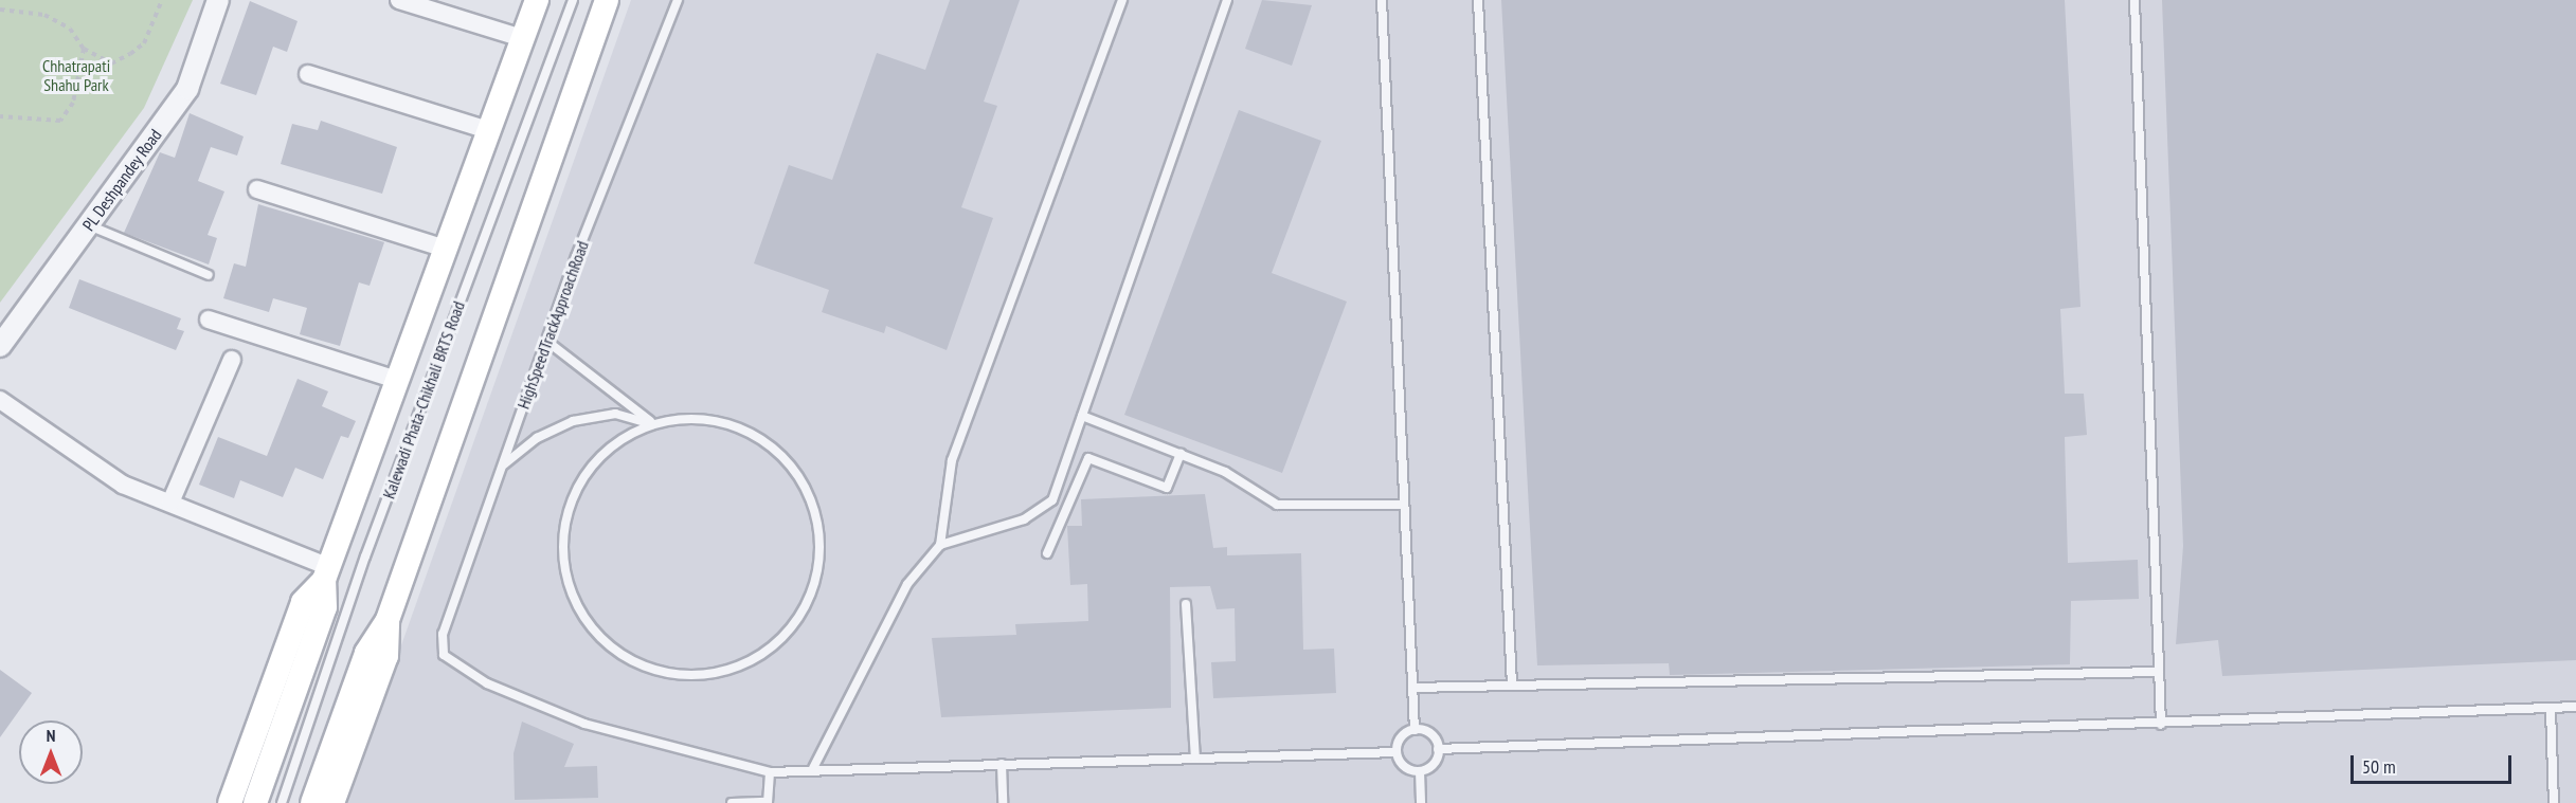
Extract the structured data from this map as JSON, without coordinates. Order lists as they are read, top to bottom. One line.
{"streets":{"street":["PL Deshpandey Road"],"lane":["HighSpeedTrackApproachRoad","Kalewadi Phata-Chikhali BRTS Road"]},"parks":["Chhatrapati Shahu Park"],"scale_bar":"50 m","north":"top"}
